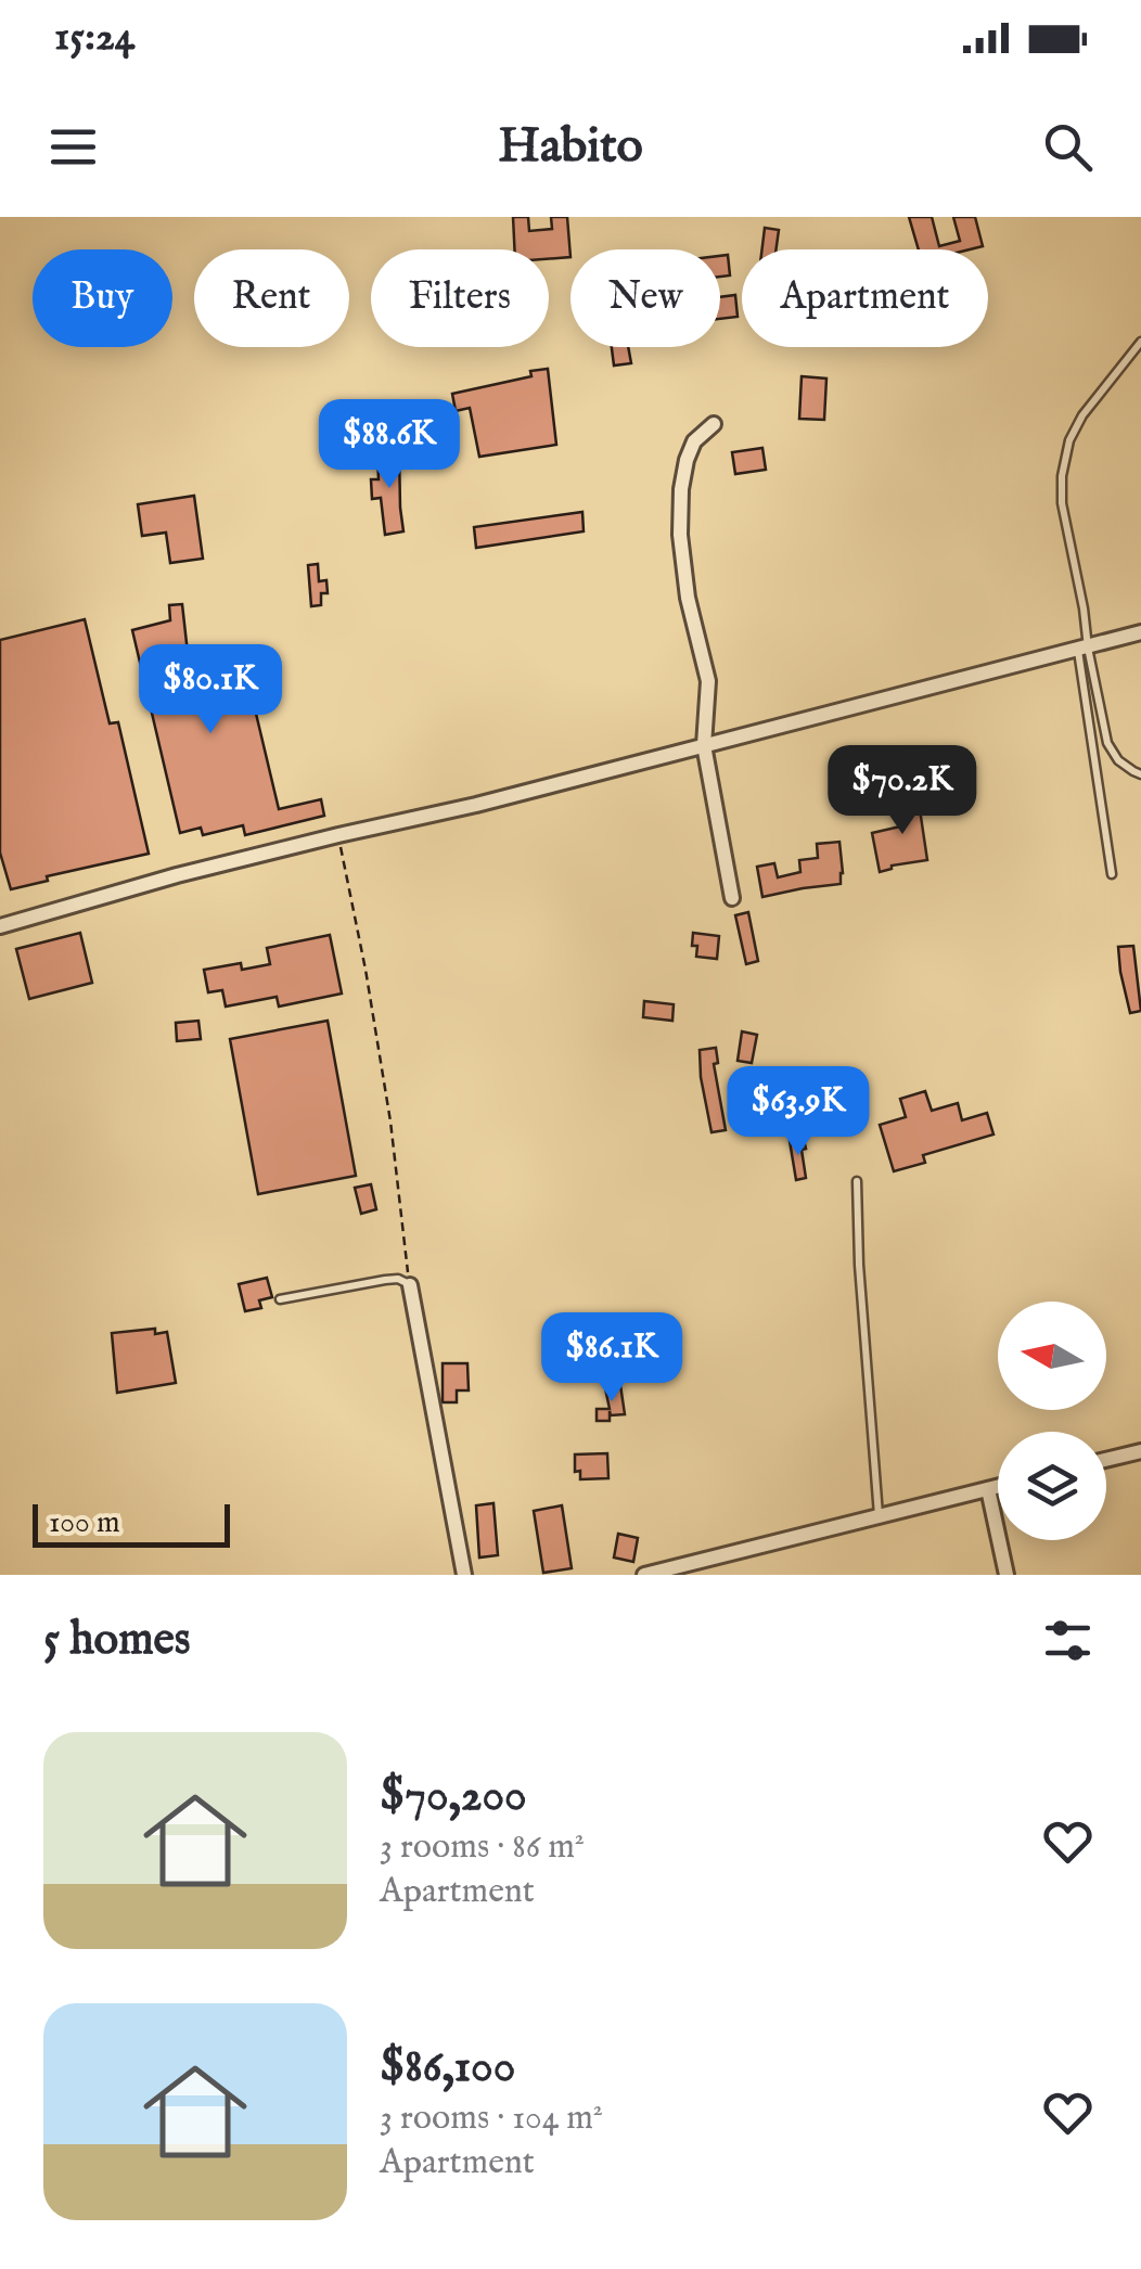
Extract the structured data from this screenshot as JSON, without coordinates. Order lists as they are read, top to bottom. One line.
{"scale_bar":"100 m","north":"left","page":{"status":"15:24","header":"Habito","chip":["Buy","Rent","Filters","New","Apartment"],"price":["$88.6K","$80.1K","$70.2K","$63.9K","$86.1K"],"scale":"100 m","heading":"5 homes","list":[{"name":"$70,200","note":"3 rooms · 86 m² · Apartment"},{"name":"$86,100","note":"3 rooms · 104 m² · Apartment"}]}}
